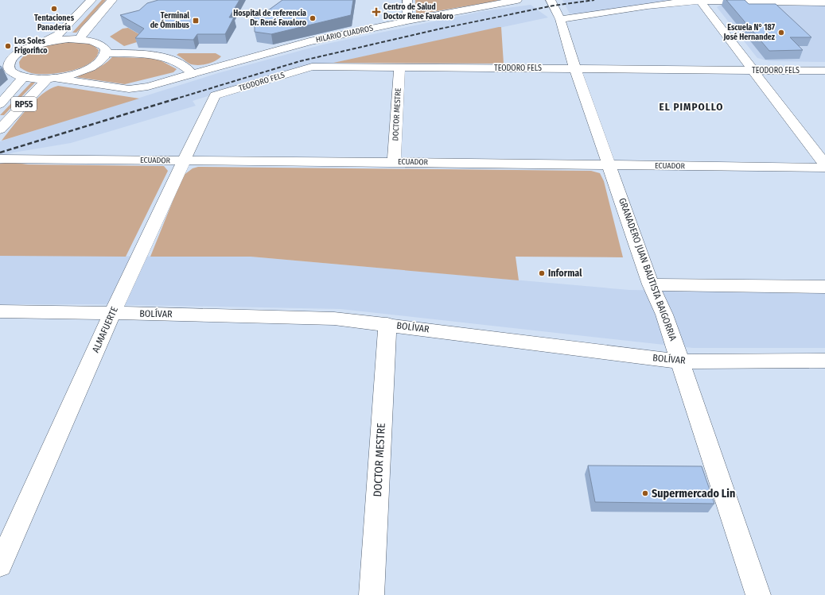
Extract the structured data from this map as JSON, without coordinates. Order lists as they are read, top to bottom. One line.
{"streets":{"street":["HILARIO CUADROS","TEODORO FELS","RP55","DOCTOR MESTRE","ECUADOR","GRANADERO JUAN BAUTISTA BAIGORRIA","BOLÍVAR","ALMAFUERTE"]},"crossings":[["HILARIO CUADROS","RP55"],["TEODORO FELS","DOCTOR MESTRE"],["TEODORO FELS","GRANADERO JUAN BAUTISTA BAIGORRIA"],["TEODORO FELS","ALMAFUERTE"],["DOCTOR MESTRE","ECUADOR"],["DOCTOR MESTRE","BOLÍVAR"],["ECUADOR","GRANADERO JUAN BAUTISTA BAIGORRIA"],["ECUADOR","ALMAFUERTE"],["GRANADERO JUAN BAUTISTA BAIGORRIA","BOLÍVAR"],["BOLÍVAR","ALMAFUERTE"]],"districts":["EL PIMPOLLO"],"places":{"other":["Tentaciones Panadería","Hospital de referencia Dr. René Favaloro","Escuela N° 187 José Hernandez","Los Soles Frigorifico","Informal","Supermercado Lin"],"health":["Centro de Salud Doctor Rene Favaloro"],"transit":["Terminal de Ómnibus"]}}
